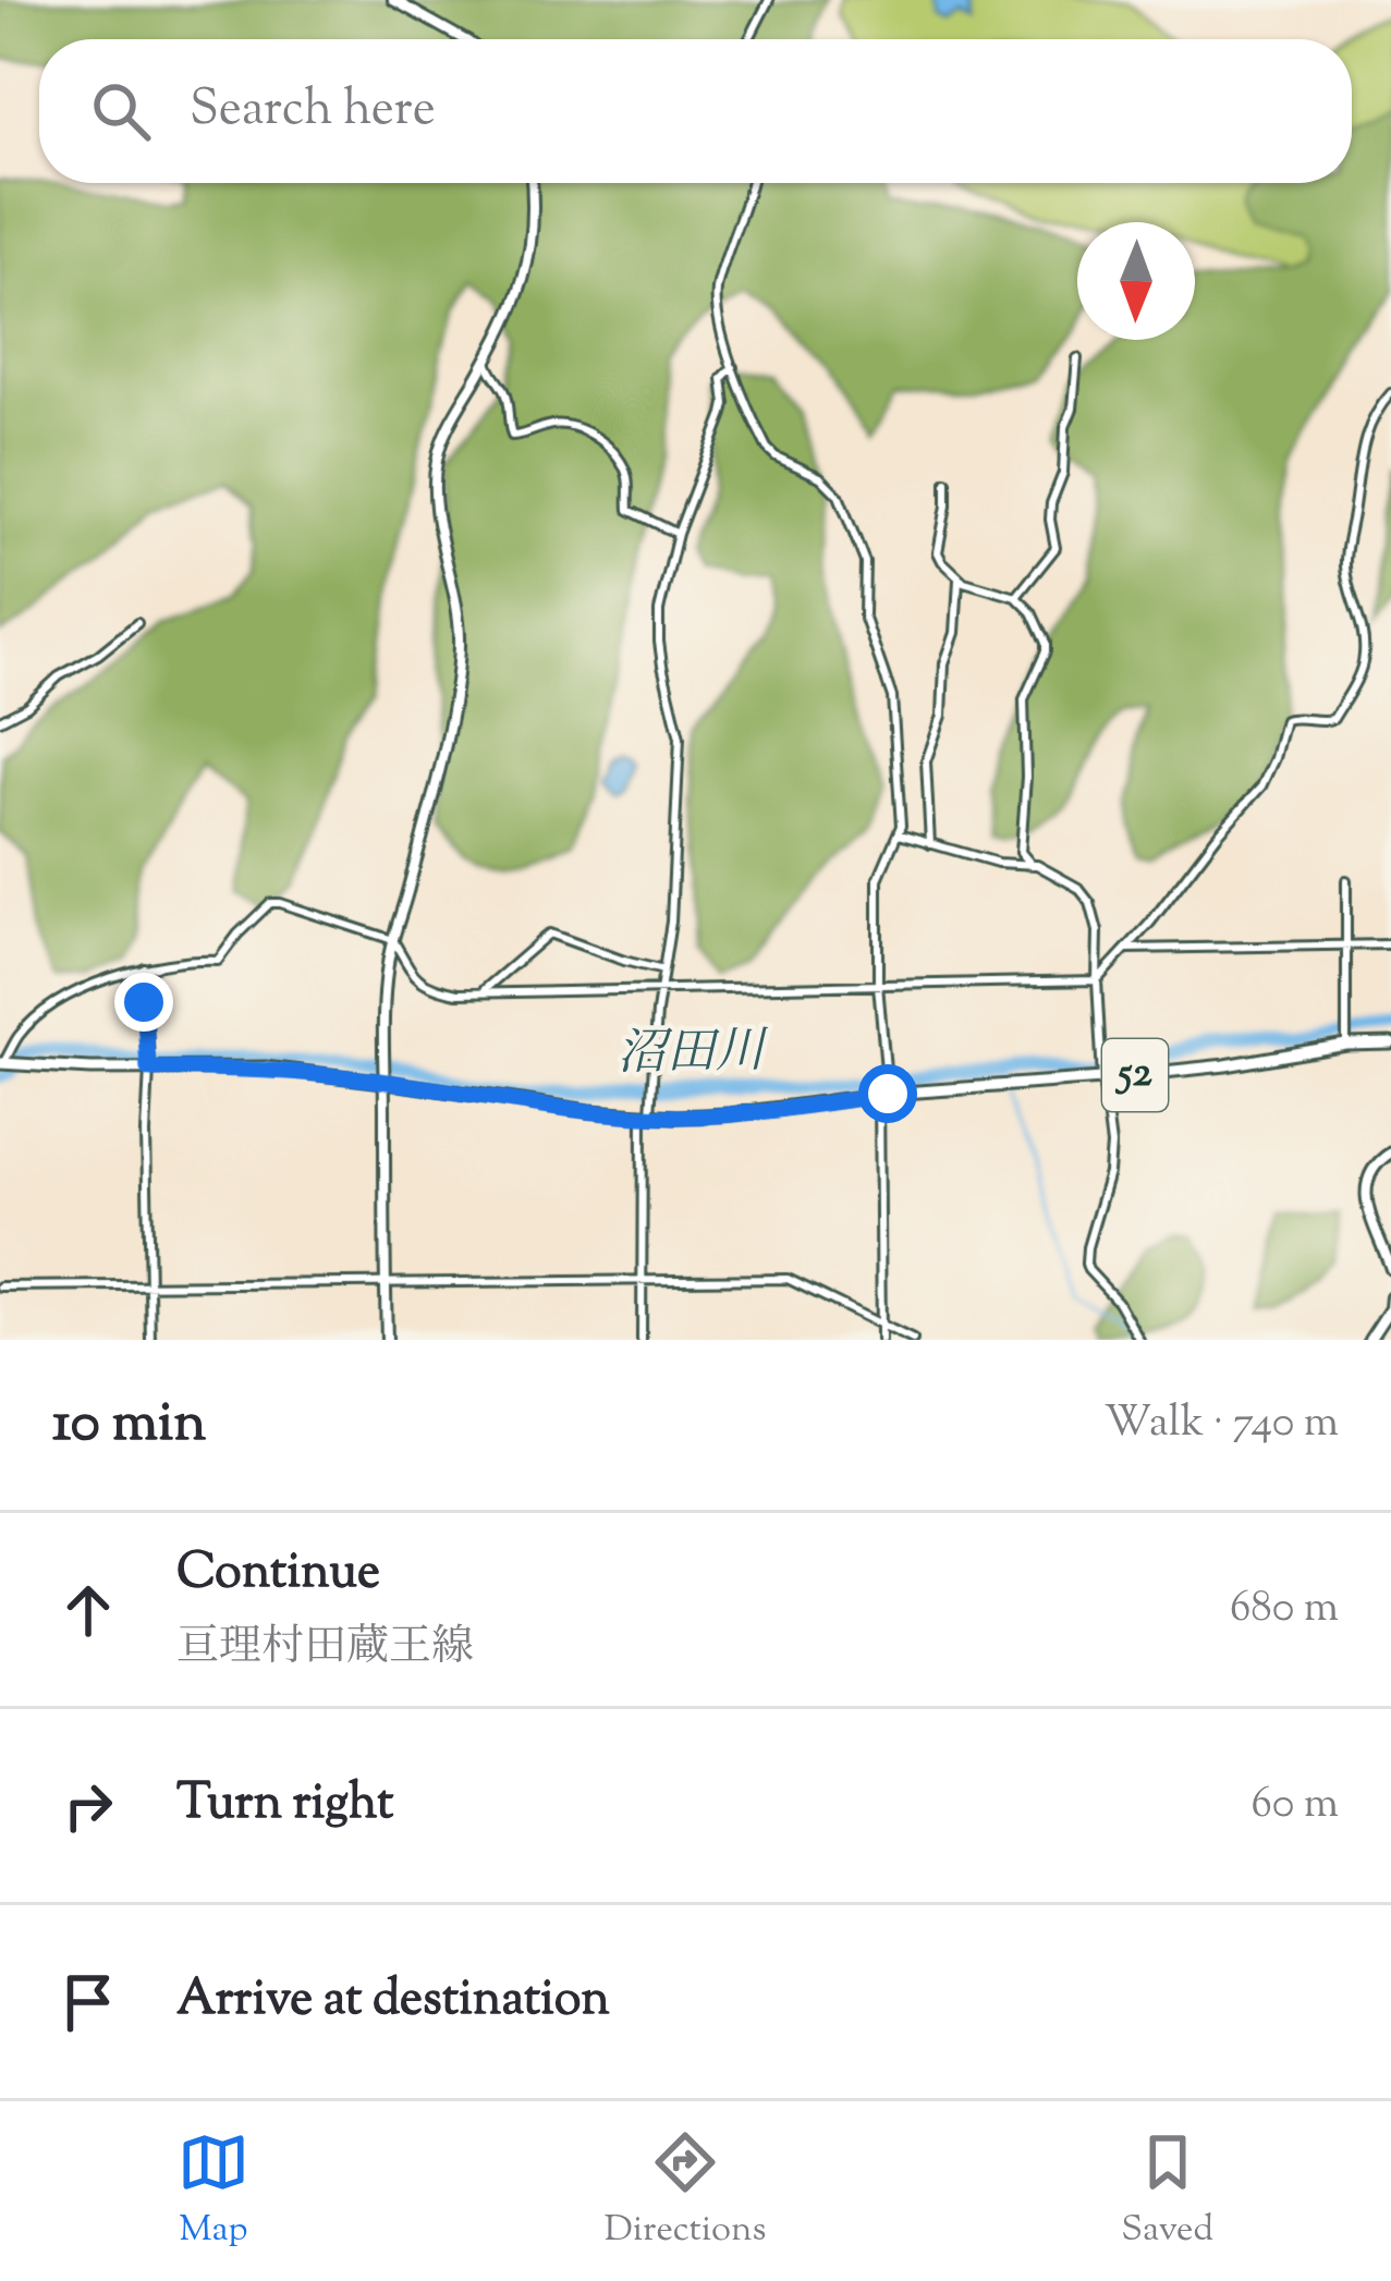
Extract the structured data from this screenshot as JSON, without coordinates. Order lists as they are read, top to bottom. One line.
{"streets":{"main road":["52"]},"water":["沼田川"],"north":"bottom","page":{"search":"Search here","heading":["10 min","Walk · 740 m"],"list":[["Continue","亘理村田蔵王線","680 m"],["Turn right","60 m"],"Arrive at destination"],"nav":["Map","Directions","Saved"]}}
